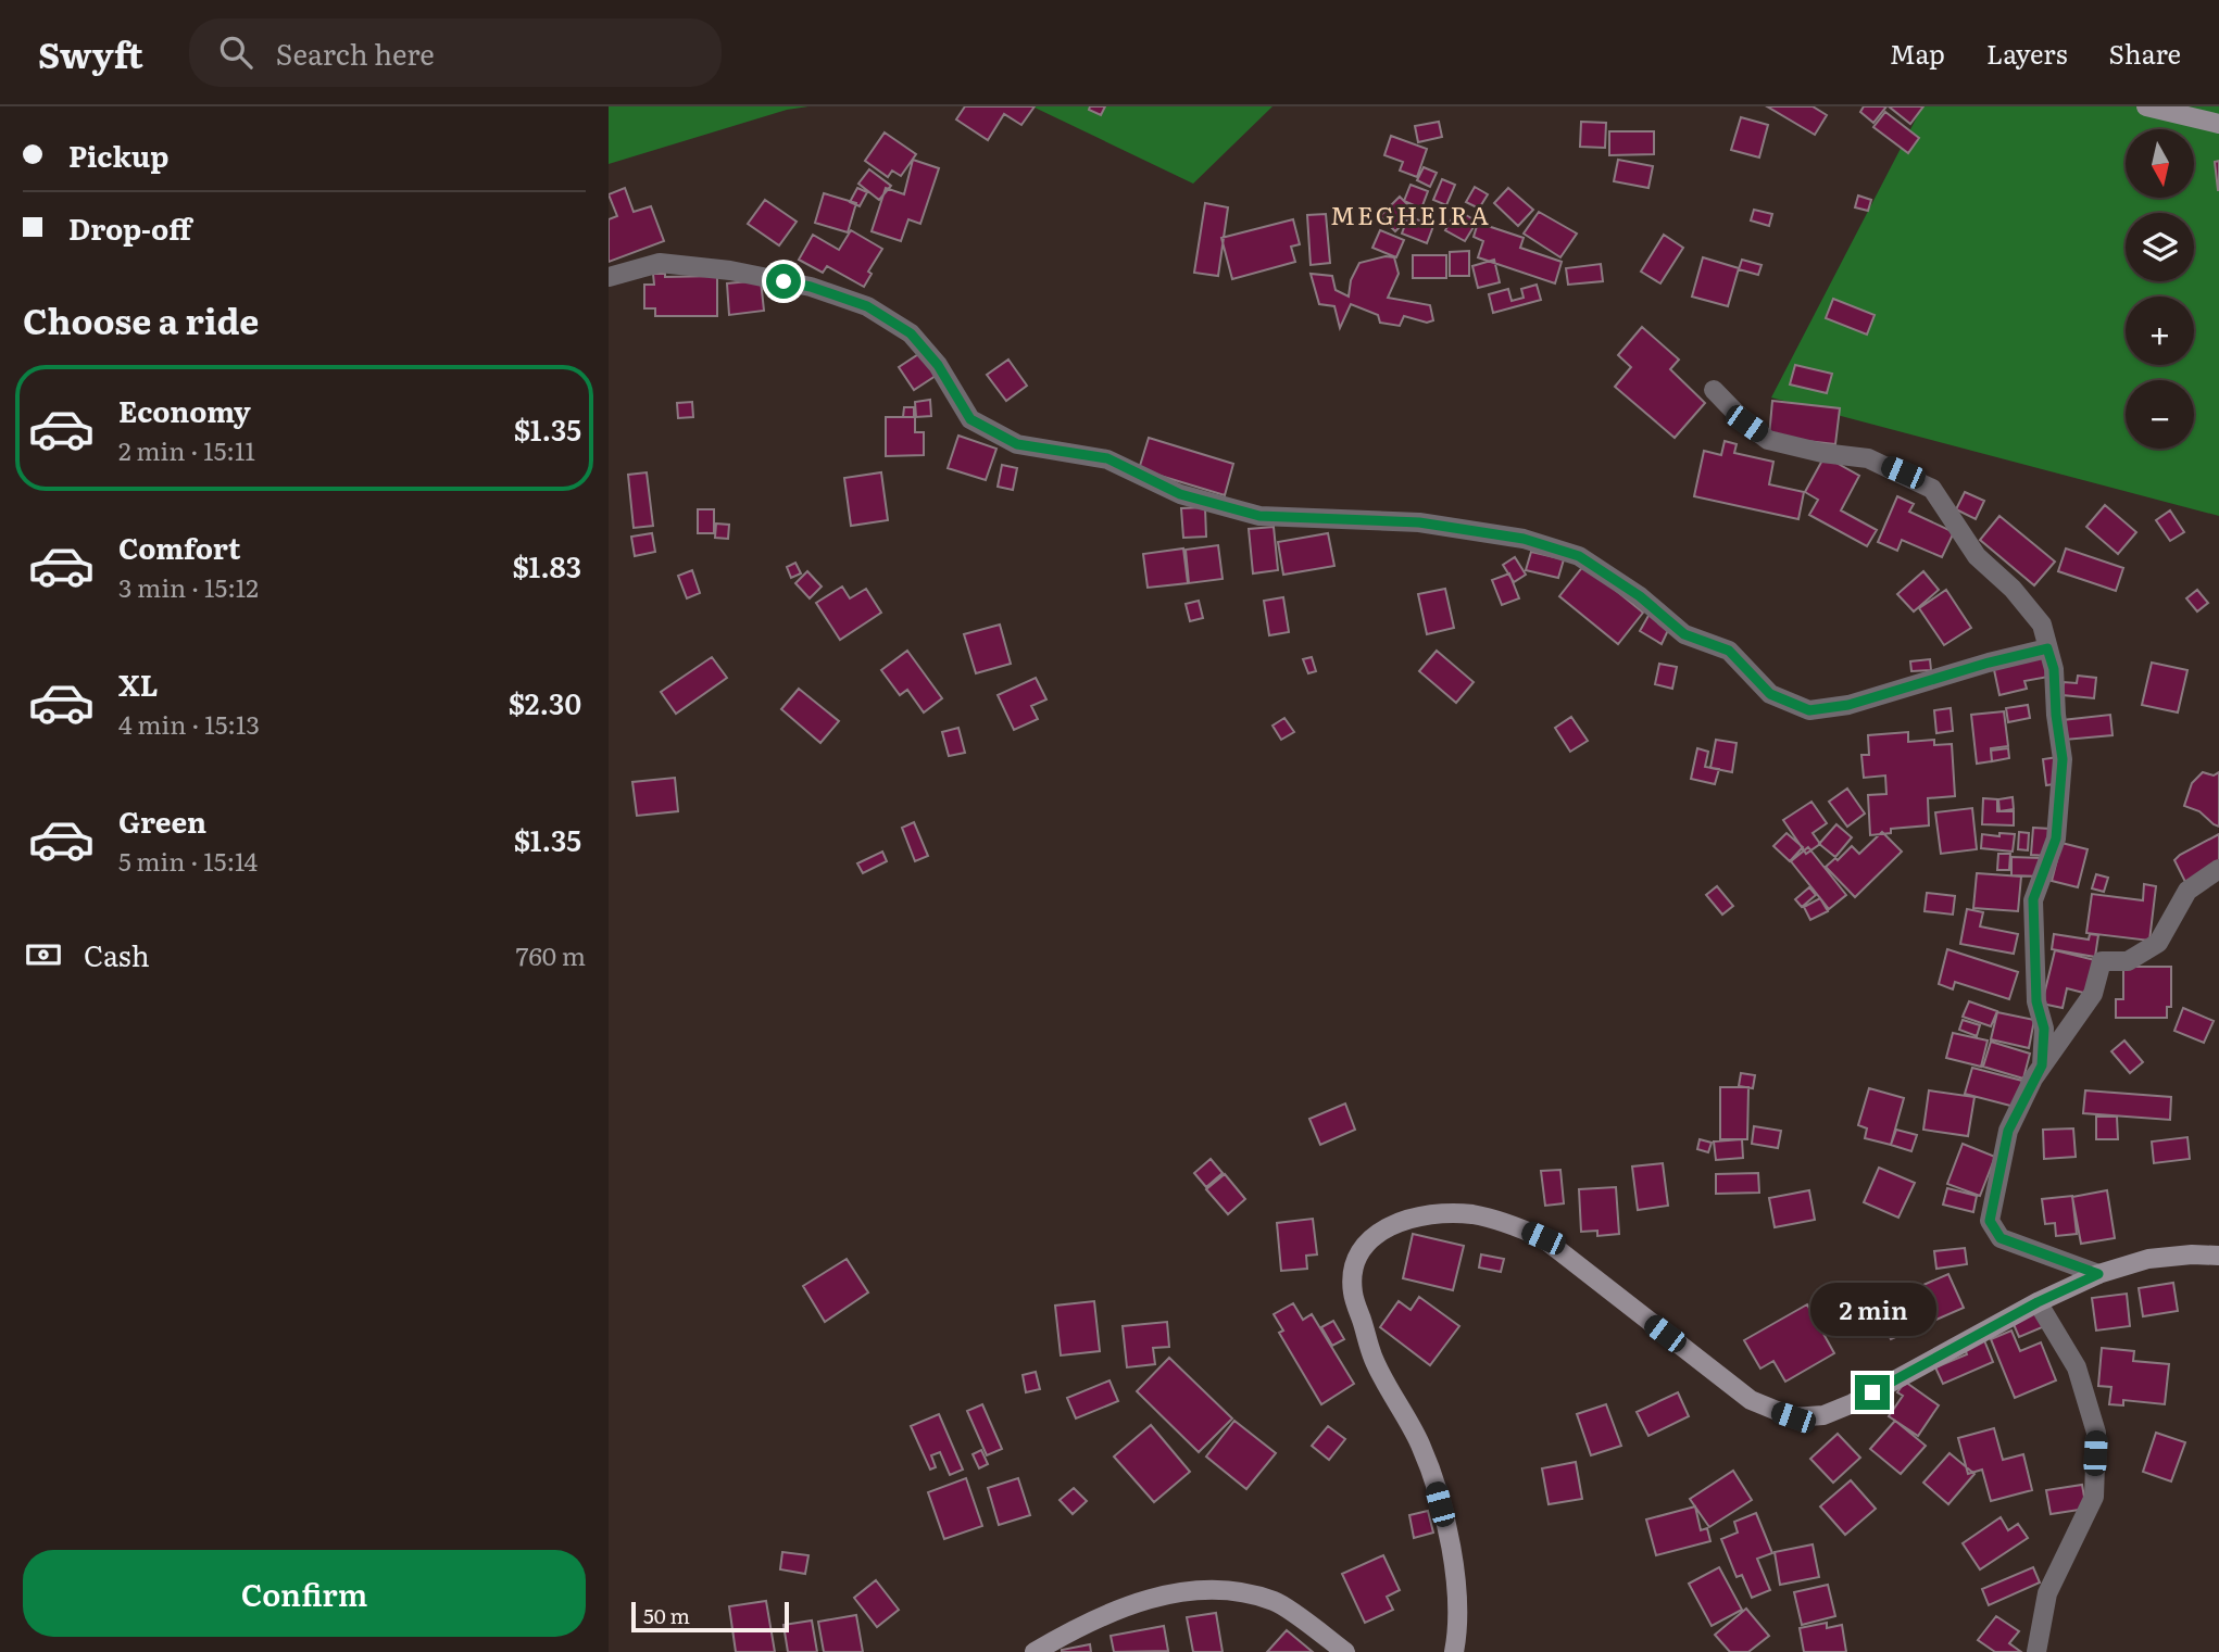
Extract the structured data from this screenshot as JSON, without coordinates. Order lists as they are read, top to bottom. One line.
{"districts":["MEGHEIRA"],"scale_bar":"50 m","north":"bottom","page":{"header":"Swyft","search":"Search here","nav":["Map","Layers","Share"],"banner":["Pickup","Drop-off"],"map_buttons":["+","−"],"heading":"Choose a ride","list":[{"name":"Economy","note":"2 min · 15:11","value":"$1.35"},{"name":"Comfort","note":"3 min · 15:12","value":"$1.83"},{"name":"XL","note":"4 min · 15:13","value":"$2.30"},{"name":"Green","note":"5 min · 15:14","value":"$1.35"}],"pay":["Cash","760 m"],"bubble":"2 min","buttons":"Confirm","scale":"50 m"}}
